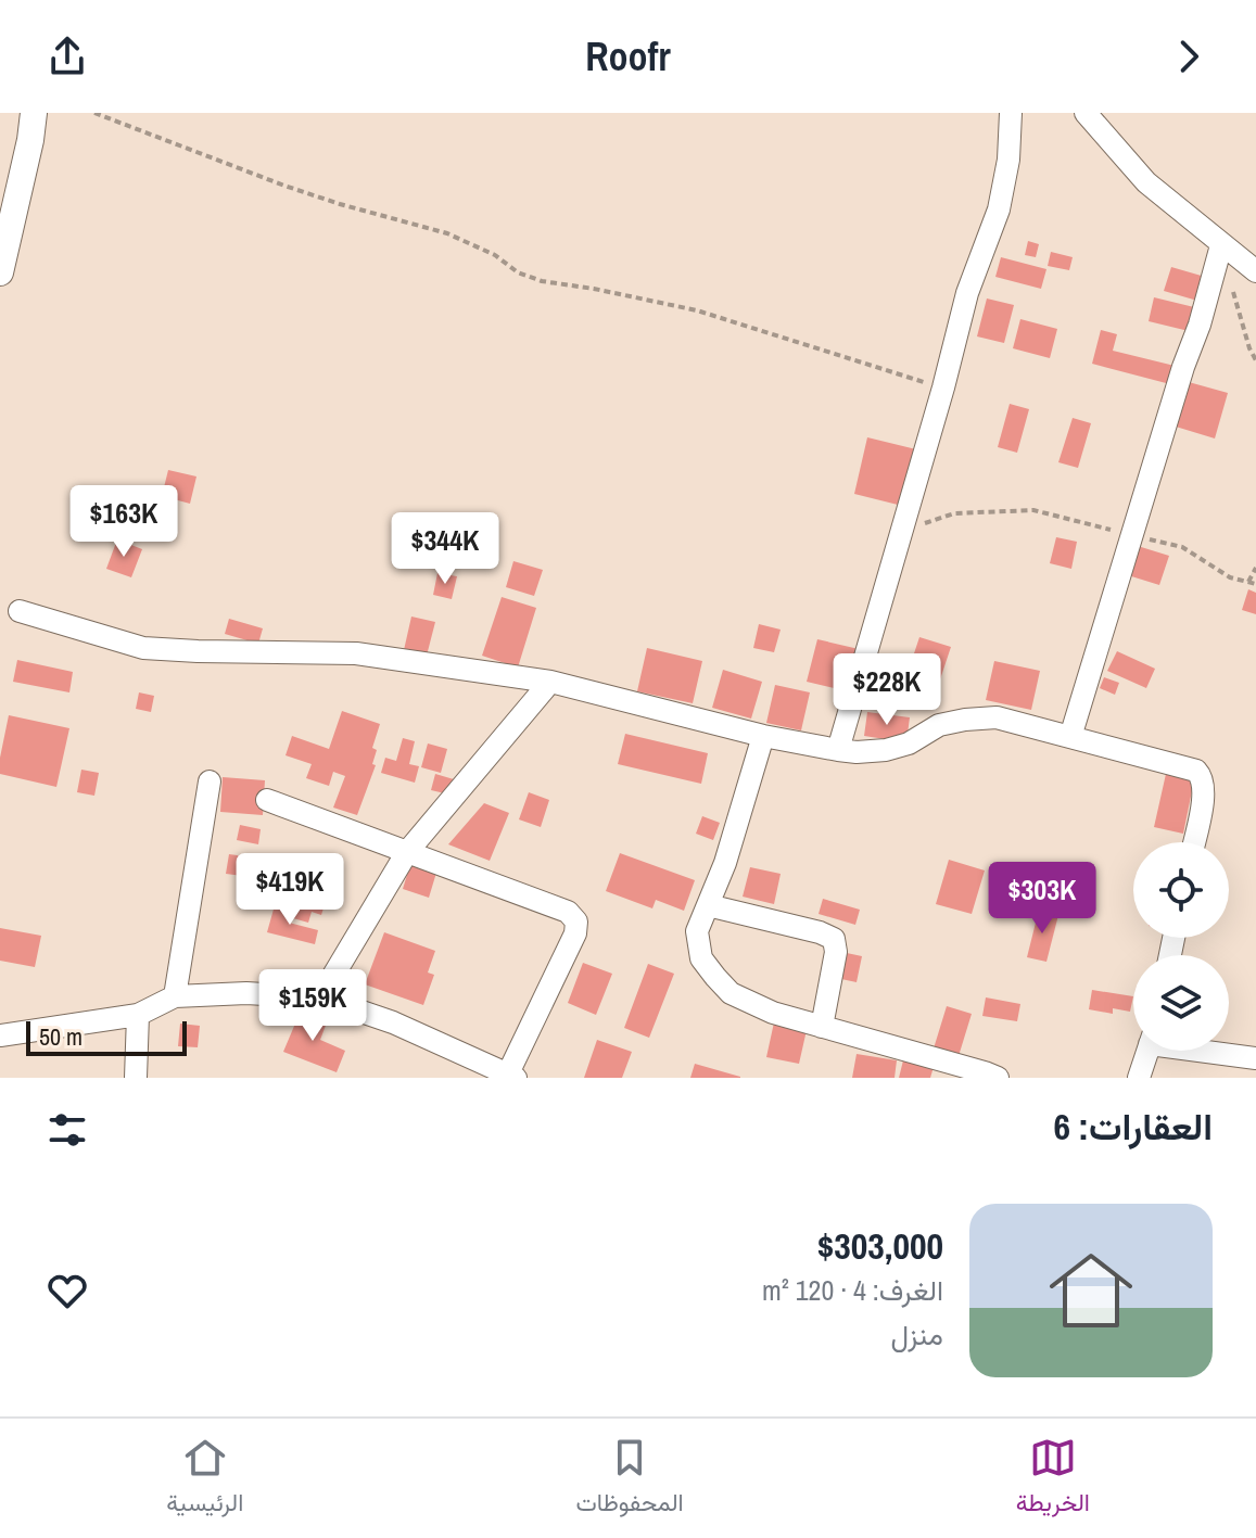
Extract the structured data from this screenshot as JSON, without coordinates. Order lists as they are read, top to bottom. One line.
{"scale_bar":"50 m","page":{"header":"Roofr","price":["$163K","$344K","$228K","$419K","$303K","$159K"],"scale":"50 m","heading":"العقارات: 6","list":[{"name":"$303,000","note":"الغرف: 4 · 120 m² · منزل"}],"tabs":["الخريطة","المحفوظات","الرئيسية"]}}
